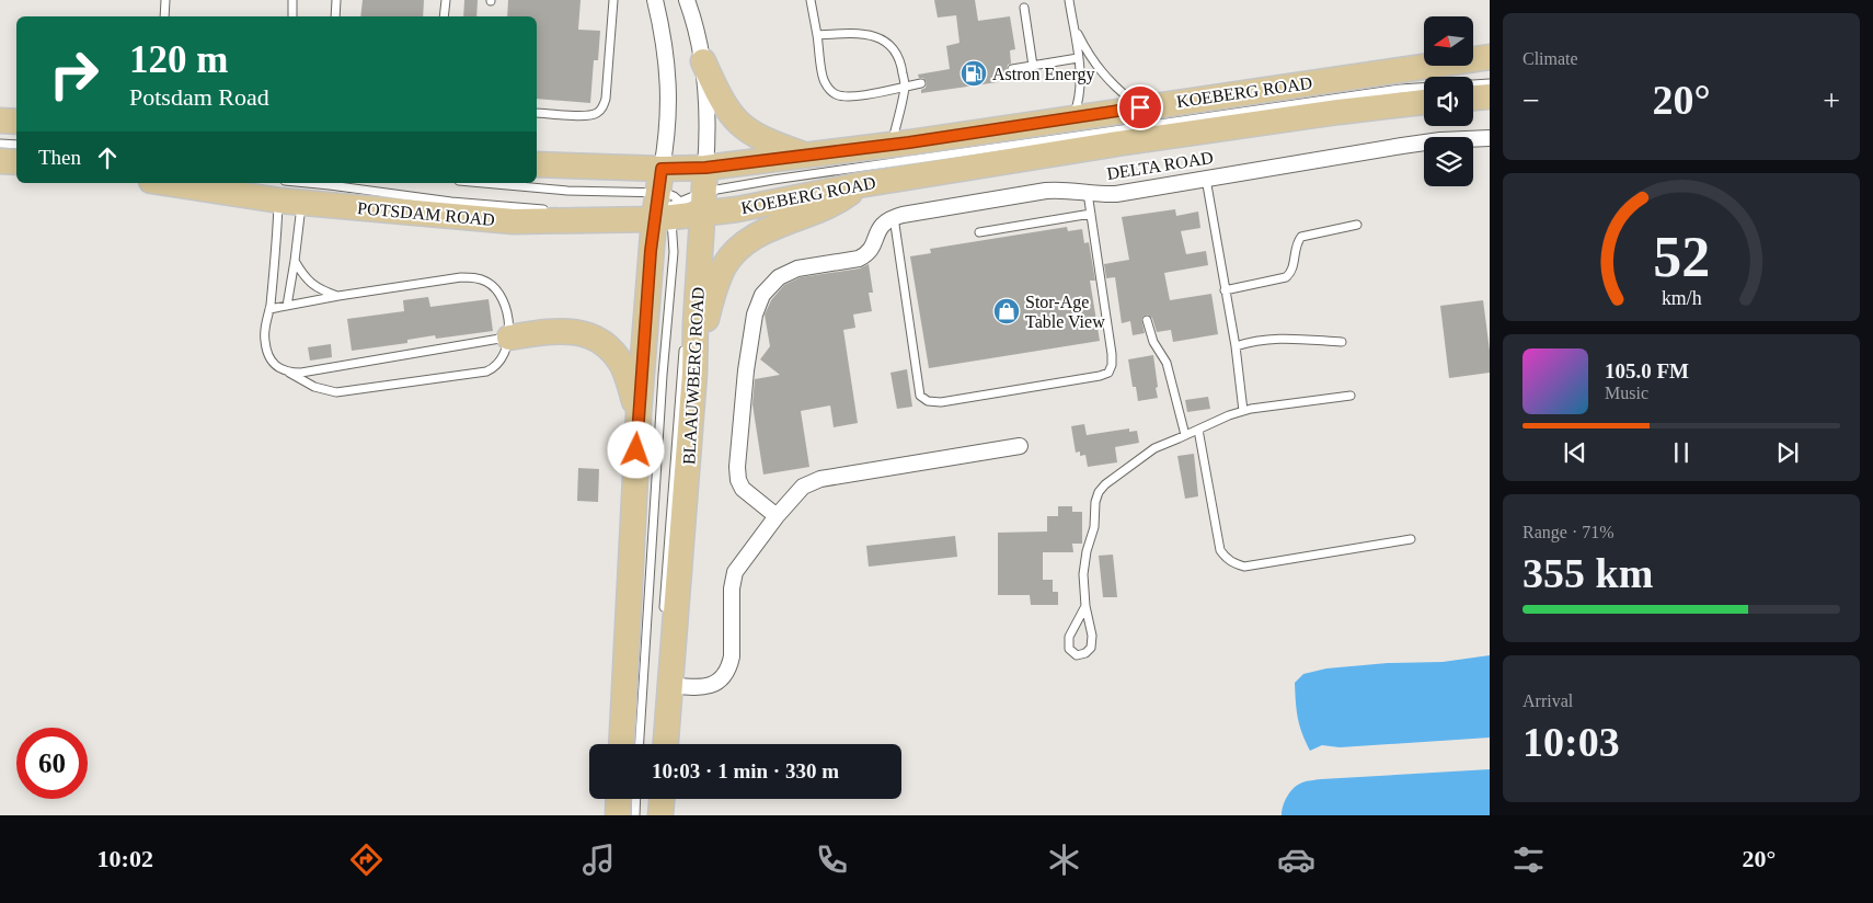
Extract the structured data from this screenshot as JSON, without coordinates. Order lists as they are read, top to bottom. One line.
{"streets":{"main road":["KOEBERG ROAD","POTSDAM ROAD","BLAAUWBERG ROAD"],"street":["DELTA ROAD"]},"crossings":[["KOEBERG ROAD","POTSDAM ROAD"],["KOEBERG ROAD","BLAAUWBERG ROAD"],["POTSDAM ROAD","BLAAUWBERG ROAD"]],"places":{"fuel station":["Astron Energy"],"shop":["Stor-Age Table View"]},"north":"left","page":{"tile":["Climate",["Range · 71%","355 km"],["Arrival","10:03"]],"turn":["120 m","Potsdam Road"],"heat":["−","20°","+"],"then":"Then","song":["105.0 FM","Music"],"limit":"60","trip":"10:03 · 1 min · 330 m","tabs":["10:02","20°"],"gauge":["52","km/h"]}}
